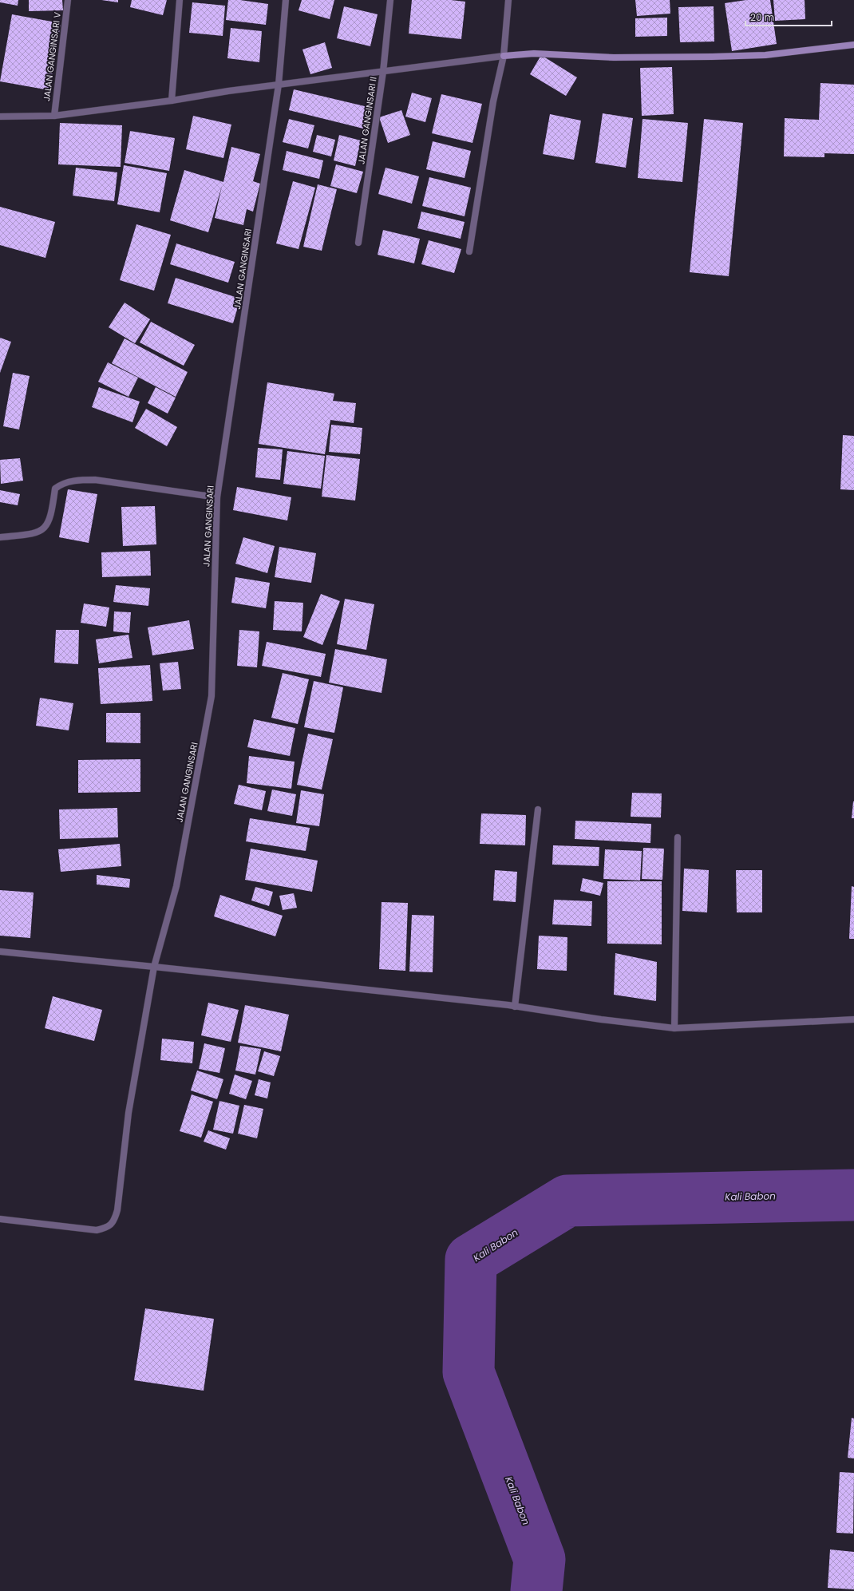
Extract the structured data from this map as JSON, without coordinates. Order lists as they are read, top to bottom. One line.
{"streets":{"street":["JALAN GANGINSARI V","JALAN GANGINSARI II","JALAN GANGINSARI"]},"water":["Kali Babon"],"scale_bar":"20 m"}
